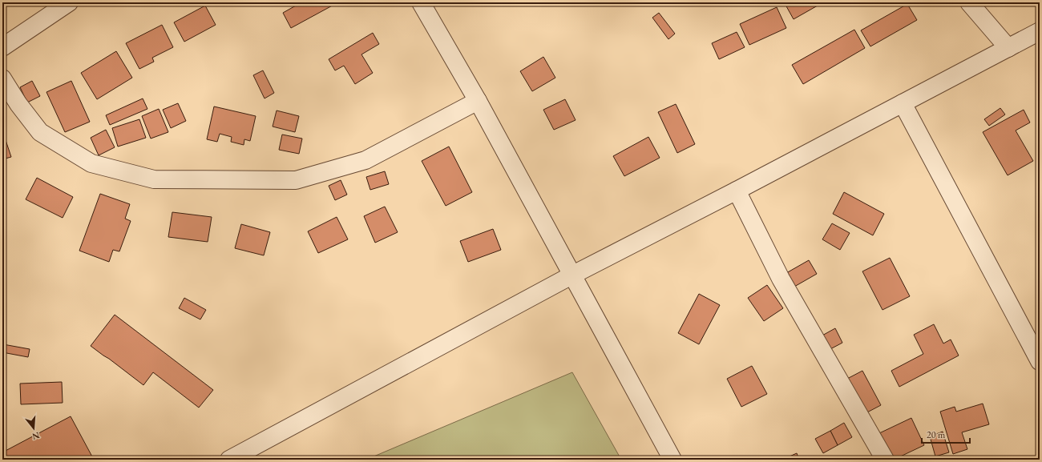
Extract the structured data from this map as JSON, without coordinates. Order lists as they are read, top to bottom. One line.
{"scale_bar":"20 m","north":"bottom"}
